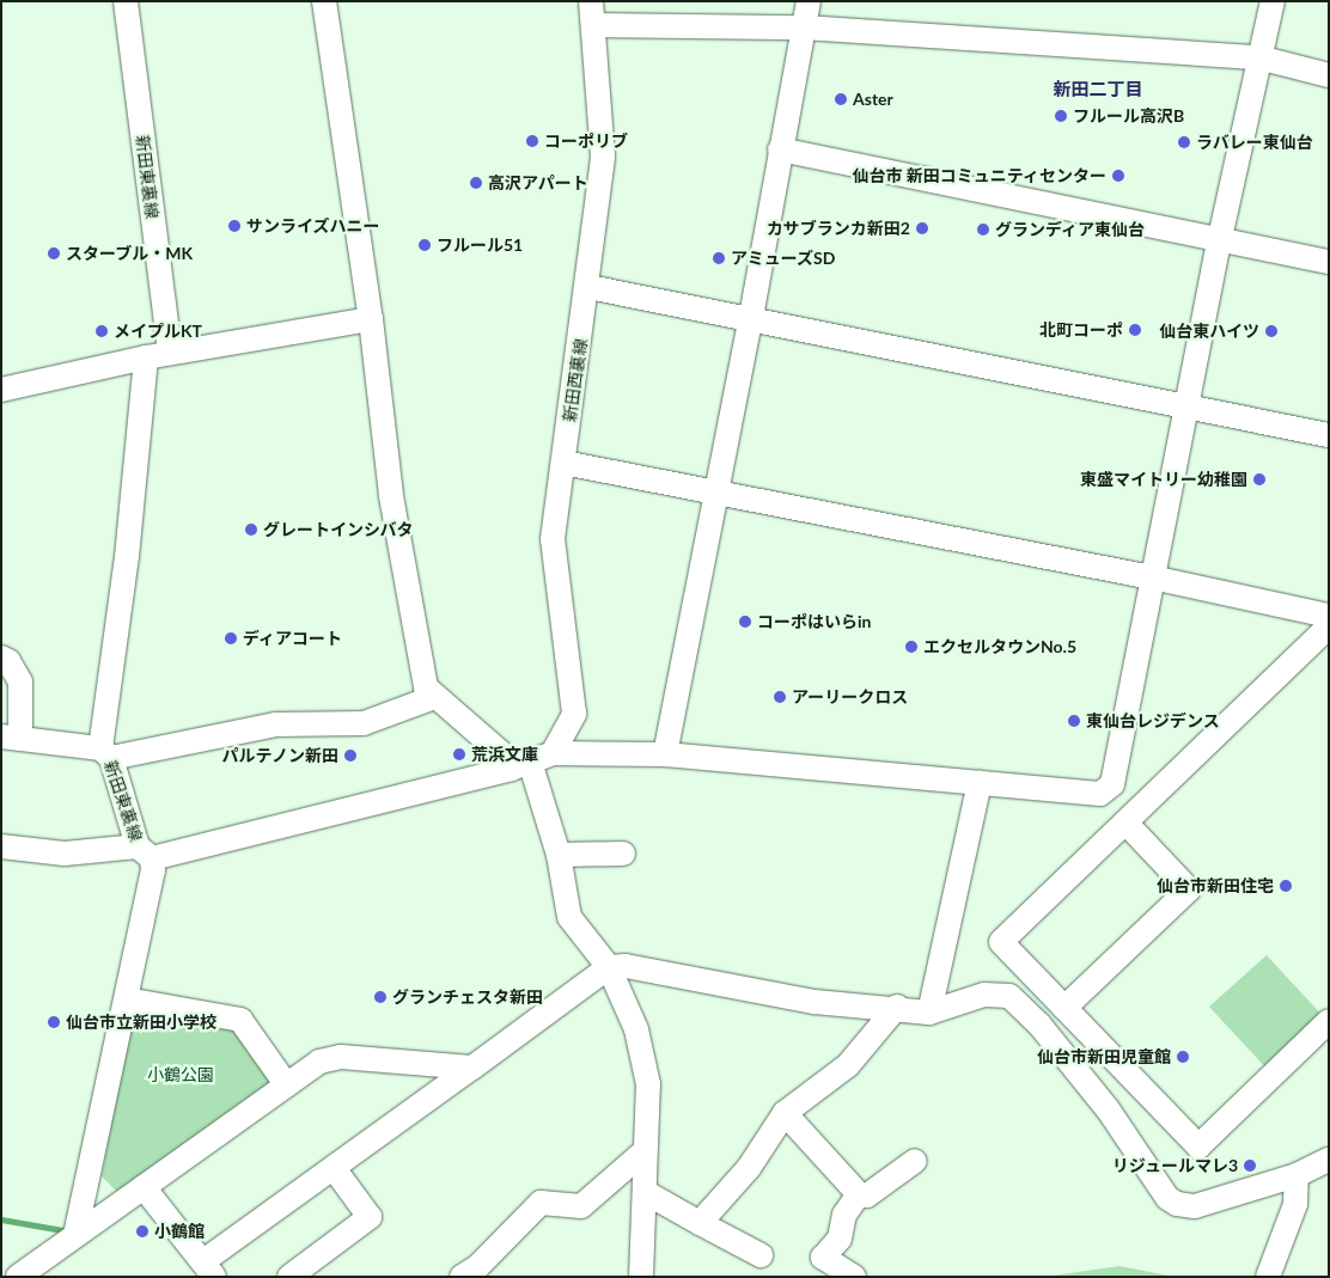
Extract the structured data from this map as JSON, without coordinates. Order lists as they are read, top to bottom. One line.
{"streets":{"street":["新田東裏線","新田西裏線"]},"districts":["新田二丁目"],"parks":["小鶴公園"],"places":["Aster","フルール高沢B","コーポリブ","ラバレー東仙台","仙台市 新田コミュニティセンター","高沢アパート","サンライズハニー","カサブランカ新田2","グランディア東仙台","フルール51","スターブル・MK","アミューズSD","北町コーポ","メイプルKT","仙台東ハイツ","東盛マイトリー幼稚園","グレートインシバタ","コーポはいらin","ディアコート","エクセルタウンNo.5","アーリークロス","東仙台レジデンス","荒浜文庫","パルテノン新田","仙台市新田住宅","グランチェスタ新田","仙台市立新田小学校","仙台市新田児童館","リジュールマレ3","小鶴館"]}
